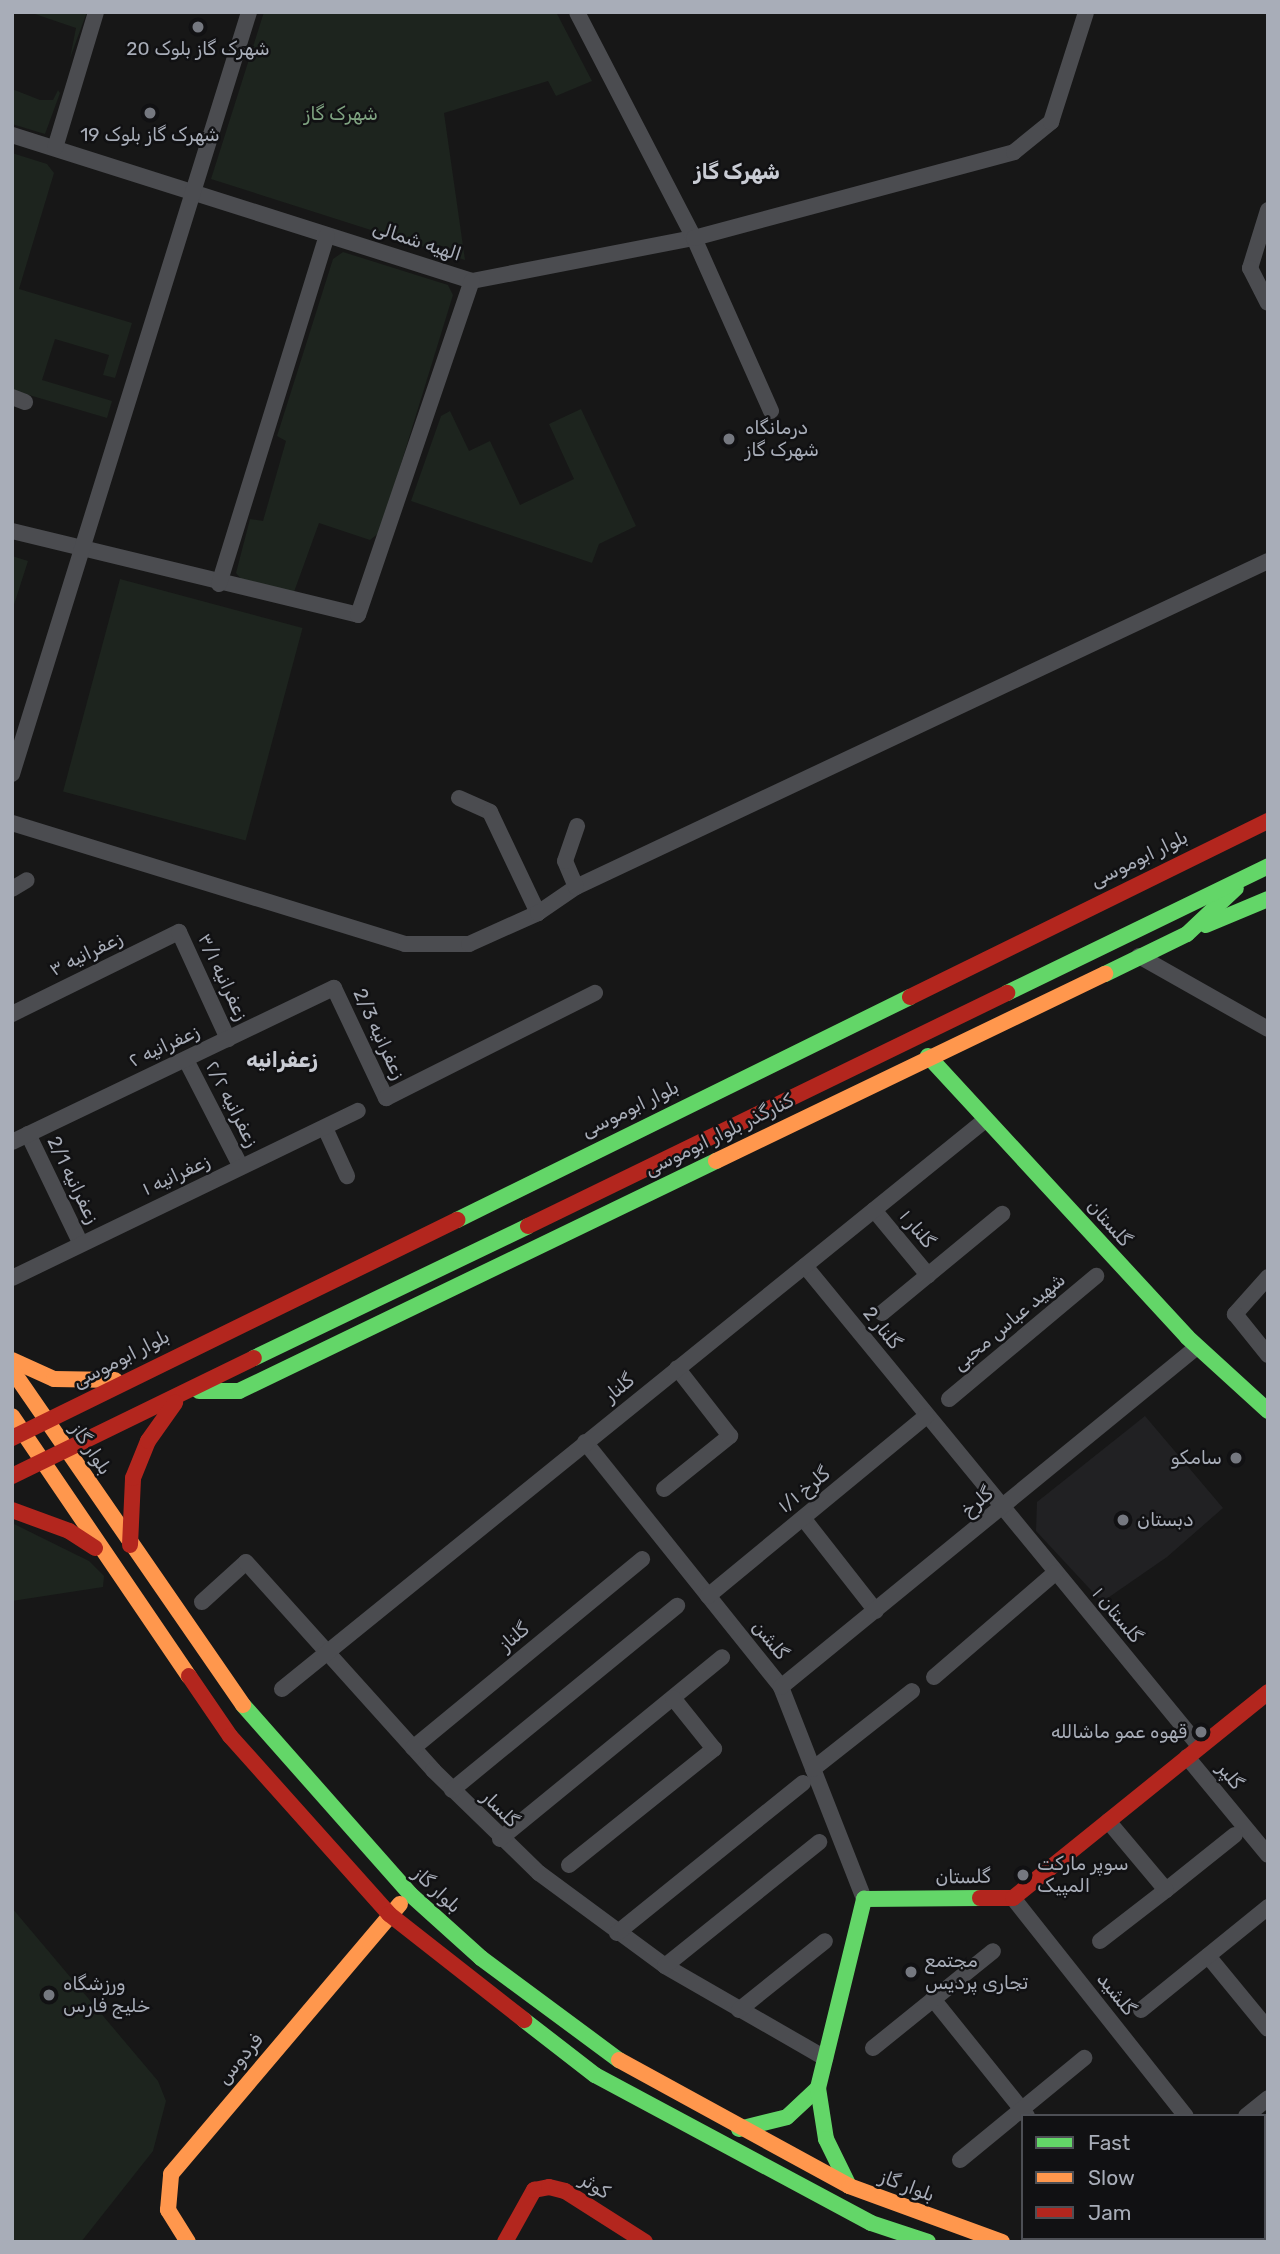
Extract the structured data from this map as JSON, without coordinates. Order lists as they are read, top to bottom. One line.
{"streets":{"main road":["بلوار ابوموسی","کنارگذر بلوار ابوموسی","گلستان","بلوار گاز","فردوس","کوثر"],"street":["الهیه شمالی","زعفرانیه ۳","زعفرانیه ۳/۱","زعفرانیه 2/3","زعفرانیه ۲","زعفرانیه ۲/۲","زعفرانیه ۱","زعفرانیه 2/1","گلنار ۱","شهید عباس محبی","گلنار 2","گلنار","گلرخ ۱/۱","گلرخ","گلستان ۱","گلناز","گلشن","گلپر","گلسار","گلشید"]},"crossings":[["بلوار ابوموسی","بلوار گاز"],["زعفرانیه ۳","زعفرانیه ۳/۱"],["زعفرانیه ۳/۱","زعفرانیه ۲"],["زعفرانیه 2/3","زعفرانیه ۲"],["زعفرانیه ۲","زعفرانیه ۲/۲"],["زعفرانیه ۲","زعفرانیه 2/1"],["زعفرانیه ۲/۲","زعفرانیه ۱"],["کنارگذر بلوار ابوموسی","گلستان"],["زعفرانیه ۱","زعفرانیه 2/1"],["گلستان","گلنار"],["گلستان","گلرخ"],["گلستان","گلستان ۱"],["گلستان","گلشن"],["گلستان","گلپر"],["گلستان","گلشید"],["گلنار ۱","گلنار"],["گلنار 2","گلنار"],["گلنار 2","گلرخ ۱/۱"],["گلنار 2","گلرخ"],["گلنار 2","گلستان ۱"],["گلنار","گلشن"],["گلنار","گلسار"],["بلوار گاز","فردوس"],["گلرخ ۱/۱","گلشن"],["گلرخ","گلستان ۱"],["گلرخ","گلشن"],["گلستان ۱","گلپر"],["گلناز","گلسار"]],"districts":["شهرک گاز","زعفرانیه"],"parks":["شهرک گاز"],"places":["شهرک گاز بلوک 20","شهرک گاز بلوک 19","درمانگاه شهرک گاز","سامکو","دبستان","قهوه عمو ماشالله","سوپر مارکت المپیک","مجتمع تجاری پردیس","ورزشگاه خلیج فارس"],"legend":["Fast","Slow","Jam"]}
